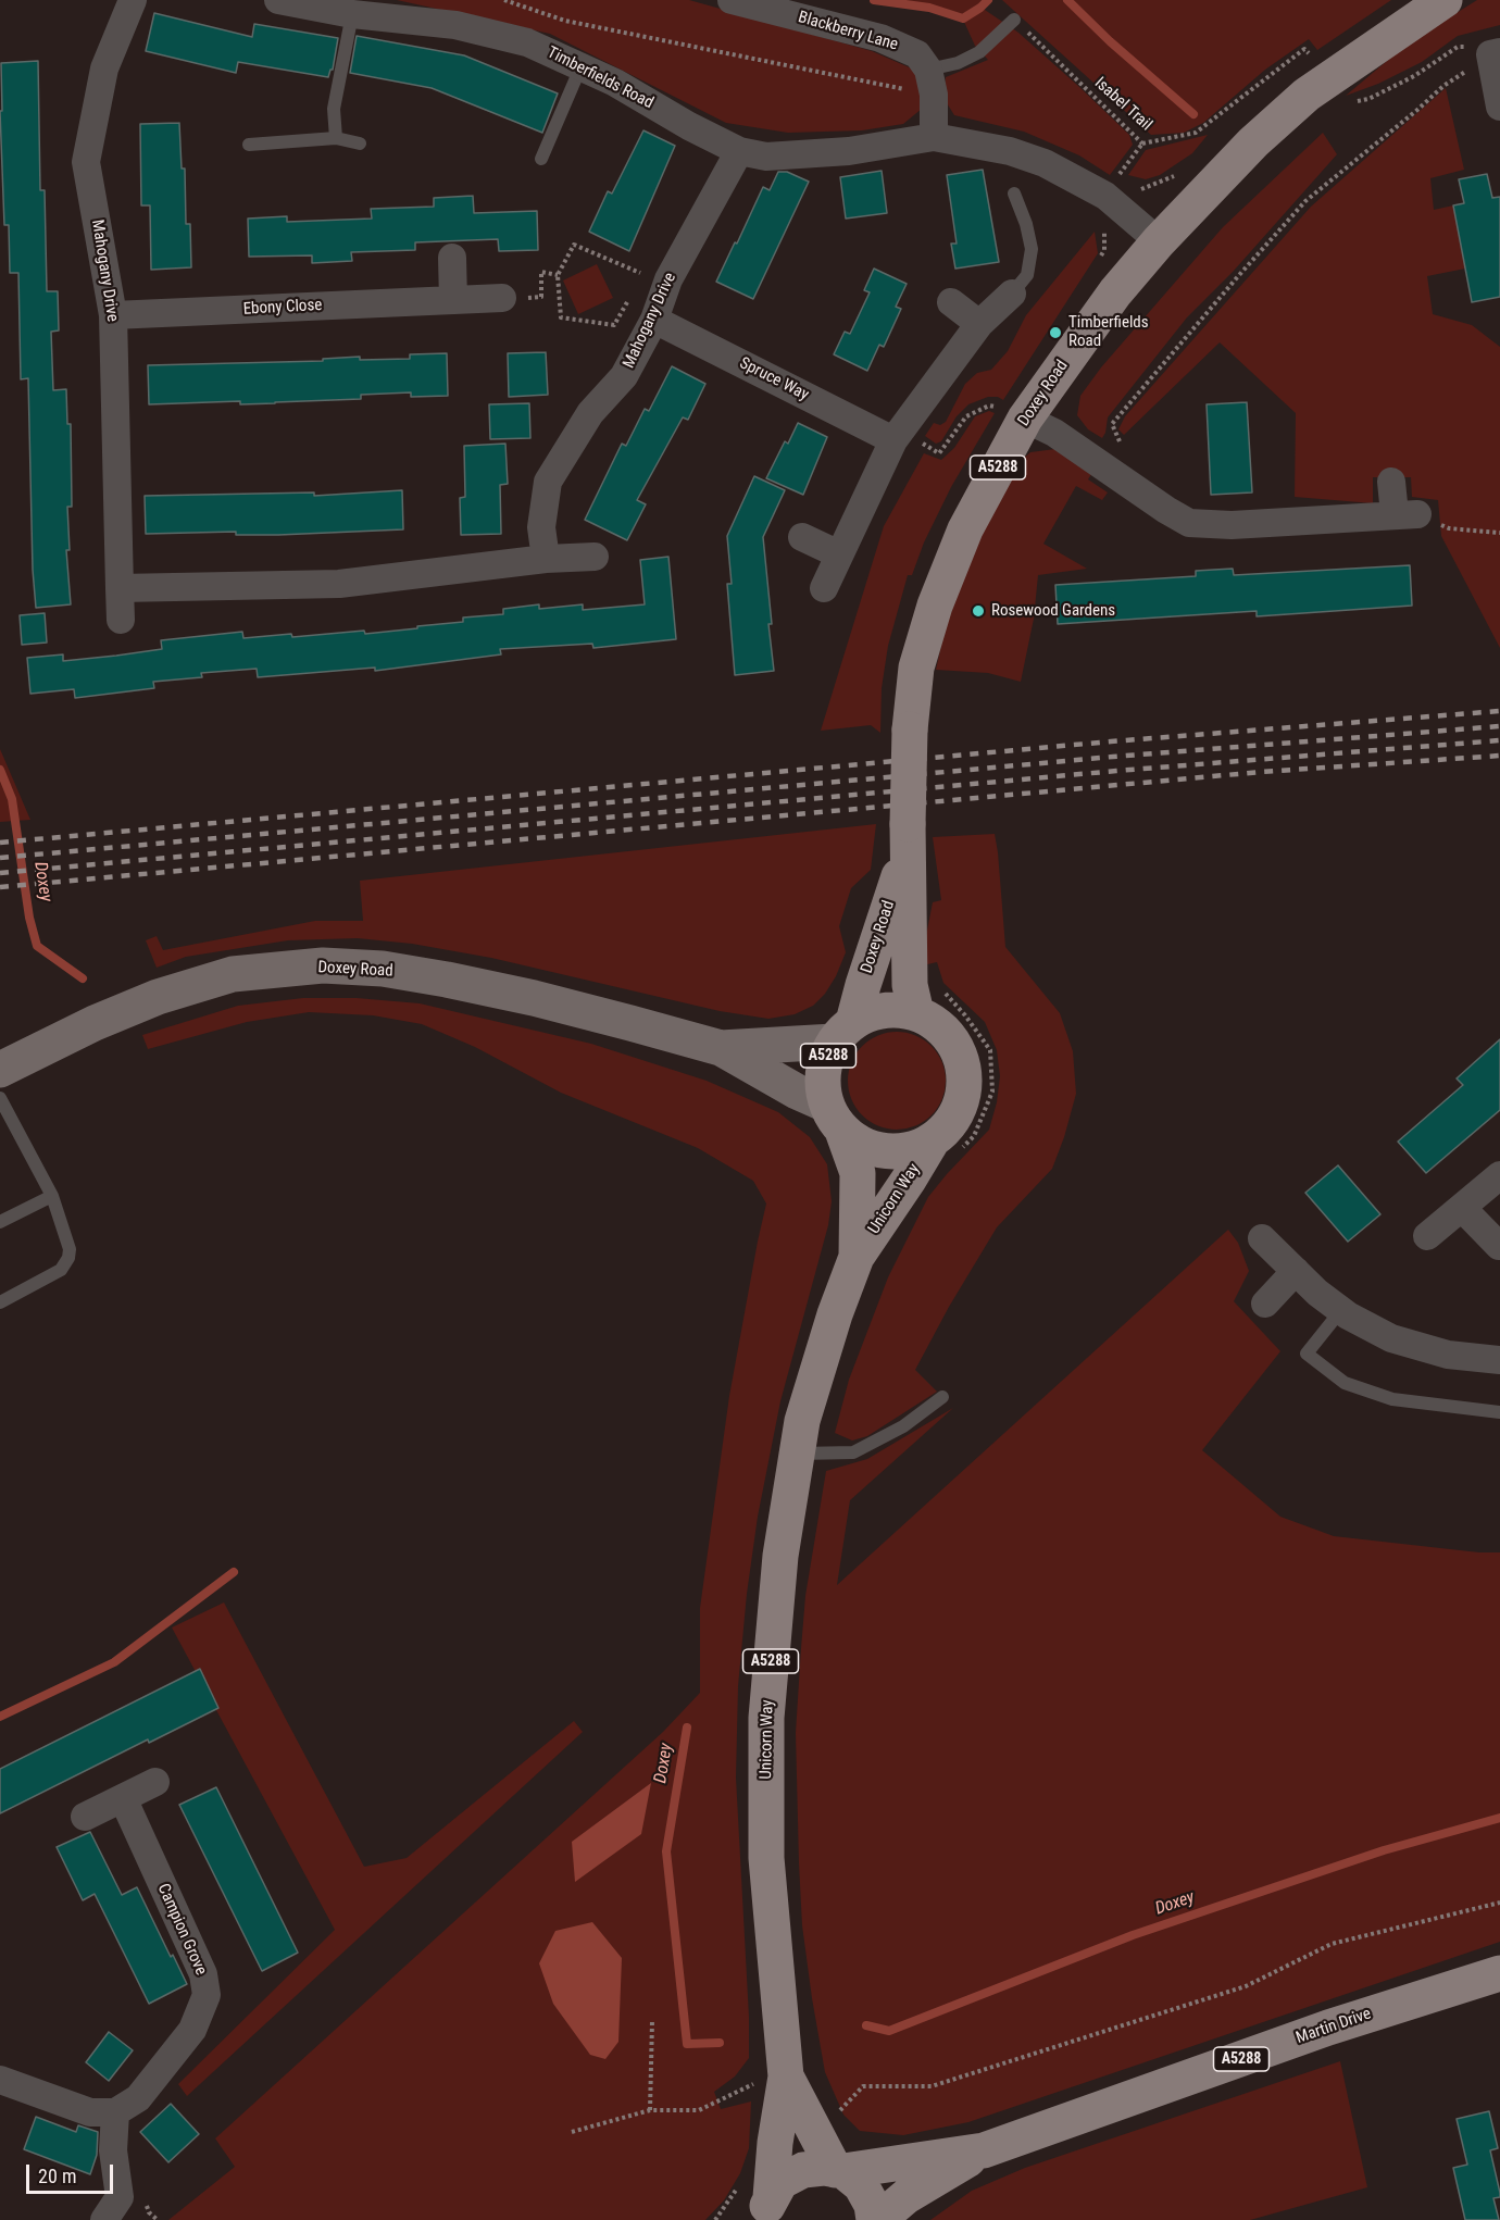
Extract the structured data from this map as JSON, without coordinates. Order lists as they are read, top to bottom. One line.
{"streets":{"main road":["Doxey Road","A5288","Unicorn Way","Martin Drive"],"street":["Blackberry Lane","Timberfields Road","Mahogany Drive","Ebony Close","Spruce Way","Campion Grove"],"path":["Isabel Trail"]},"crossings":[["Timberfields Road","Mahogany Drive"],["Timberfields Road","Doxey Road"],["Mahogany Drive","Ebony Close"],["Mahogany Drive","Spruce Way"],["Doxey Road","A5288"],["Doxey Road","Unicorn Way"],["A5288","Unicorn Way"],["A5288","Martin Drive"],["Unicorn Way","Martin Drive"]],"water":["Doxey"],"places":["Timberfields Road","Rosewood Gardens"],"scale_bar":"20 m"}
